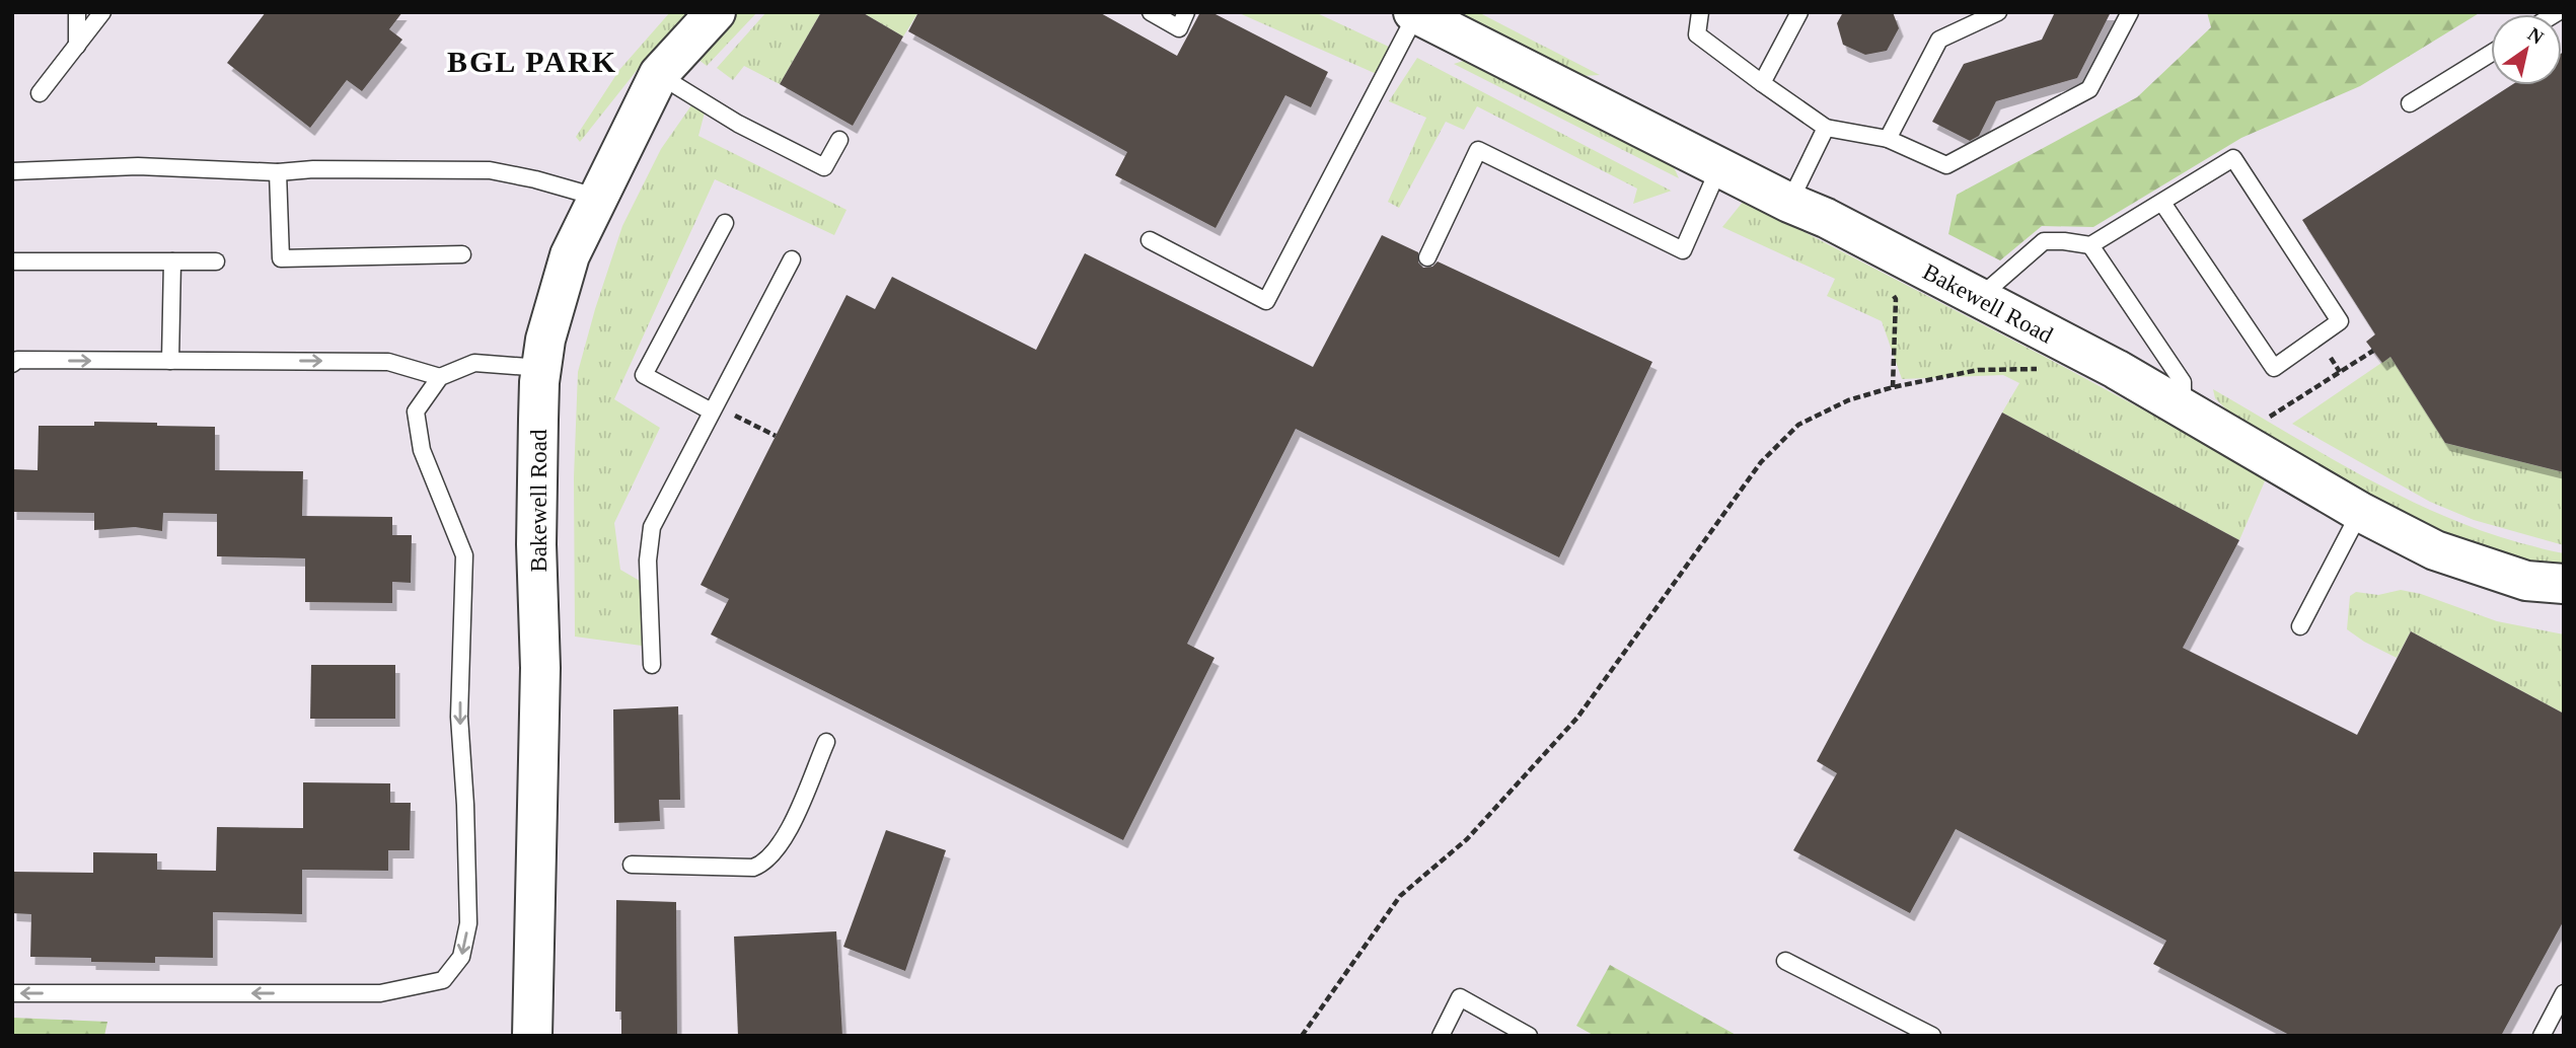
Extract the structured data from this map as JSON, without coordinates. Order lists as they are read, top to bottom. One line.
{"streets":{"street":["Bakewell Road"]},"districts":["BGL PARK"],"north":"top right"}
